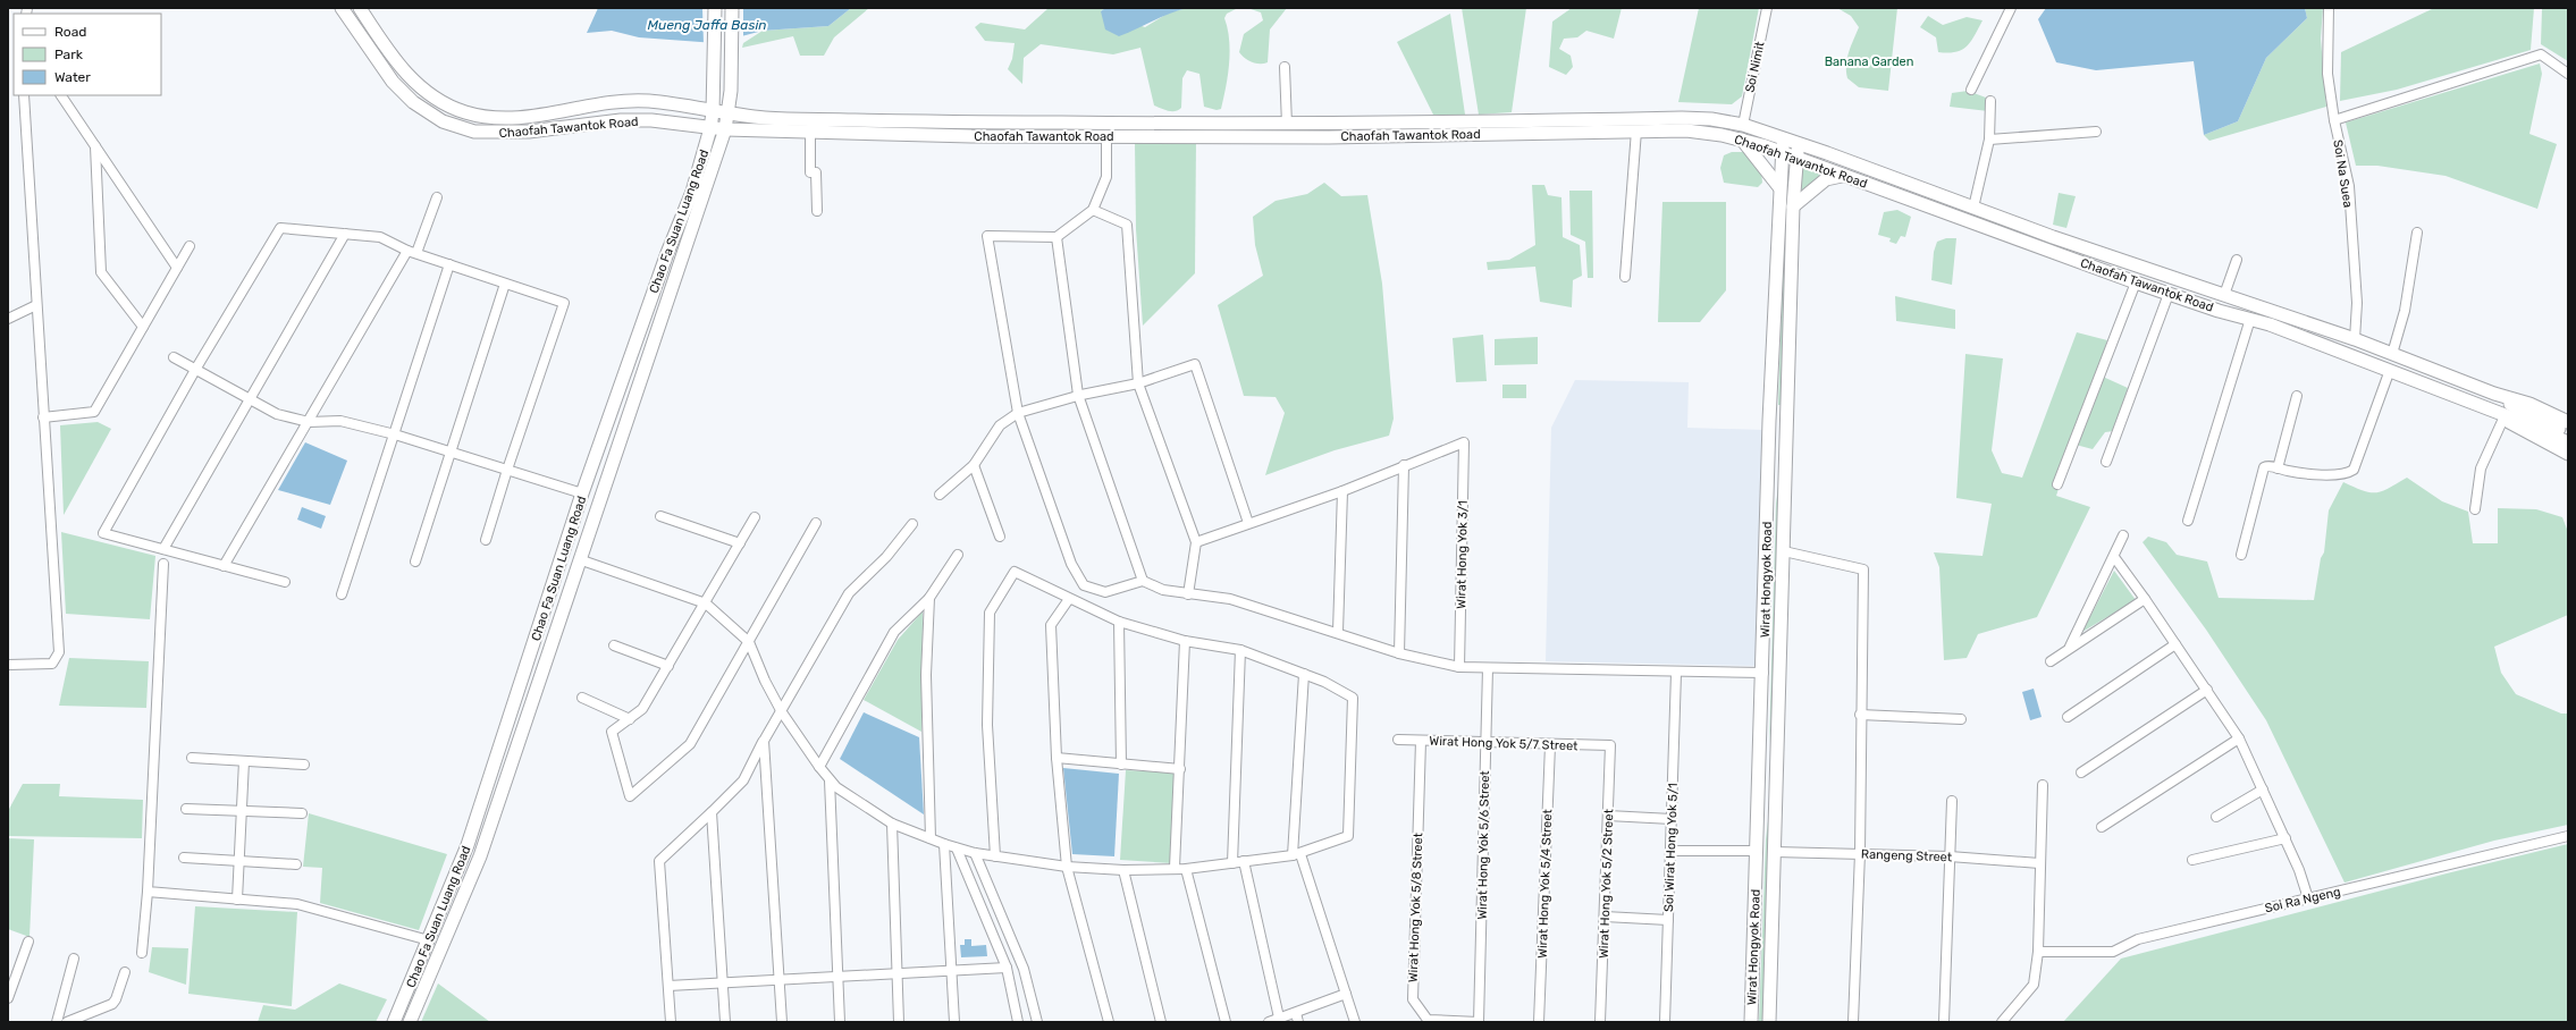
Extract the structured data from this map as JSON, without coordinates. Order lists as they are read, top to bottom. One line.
{"streets":{"main road":["Chaofah Tawantok Road","Chao Fa Suan Luang Road","Wirat Hongyok Road"],"street":["Soi Nimit","Soi Na Suea","Wirat Hong Yok 3/1","Wirat Hong Yok 5/7 Street","Wirat Hong Yok 5/6 Street","Soi Wirat Hong Yok 5/1","Rangeng Street","Wirat Hong Yok 5/4 Street","Wirat Hong Yok 5/2 Street","Soi Ra Ngeng","Wirat Hong Yok 5/8 Street"]},"crossings":[["Soi Nimit","Chaofah Tawantok Road"],["Chaofah Tawantok Road","Soi Na Suea"],["Chaofah Tawantok Road","Chao Fa Suan Luang Road"],["Chaofah Tawantok Road","Wirat Hongyok Road"],["Wirat Hongyok Road","Rangeng Street"],["Wirat Hong Yok 5/7 Street","Wirat Hong Yok 5/6 Street"],["Wirat Hong Yok 5/7 Street","Wirat Hong Yok 5/4 Street"],["Wirat Hong Yok 5/7 Street","Wirat Hong Yok 5/2 Street"],["Wirat Hong Yok 5/7 Street","Wirat Hong Yok 5/8 Street"],["Wirat Hong Yok 5/6 Street","Wirat Hong Yok 5/8 Street"]],"water":["Mueng Jaffa Basin"],"parks":["Banana Garden"],"legend":["Road","Park","Water"]}
